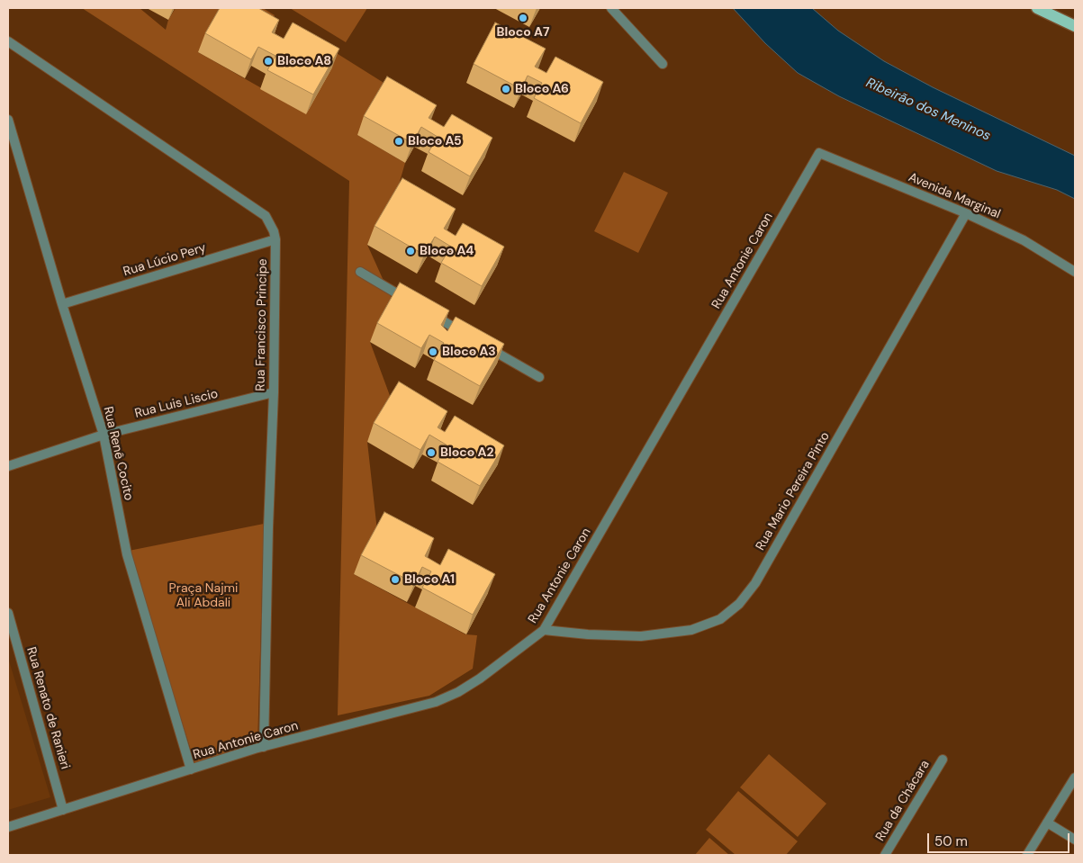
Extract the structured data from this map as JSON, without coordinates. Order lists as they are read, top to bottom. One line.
{"streets":{"street":["Avenida Marginal","Rua Lúcio Pery","Rua Antonie Caron","Rua Francisco Principe","Rua Luis Liscio","Rua Renê Cocito","Rua Mario Pereira Pinto","Rua Renato de Ranieri","Rua da Chácara"]},"crossings":[["Avenida Marginal","Rua Antonie Caron"],["Avenida Marginal","Rua Mario Pereira Pinto"],["Rua Lúcio Pery","Rua Francisco Principe"],["Rua Lúcio Pery","Rua Renê Cocito"],["Rua Antonie Caron","Rua Francisco Principe"],["Rua Antonie Caron","Rua Renê Cocito"],["Rua Antonie Caron","Rua Mario Pereira Pinto"],["Rua Antonie Caron","Rua Renato de Ranieri"],["Rua Francisco Principe","Rua Luis Liscio"],["Rua Luis Liscio","Rua Renê Cocito"]],"water":["Ribeirão dos Meninos"],"parks":["Praça Najmi Ali Abdali"],"places":["Bloco A7","Bloco A8","Bloco A6","Bloco A5","Bloco A4","Bloco A3","Bloco A2","Bloco A1"],"scale_bar":"50 m"}
